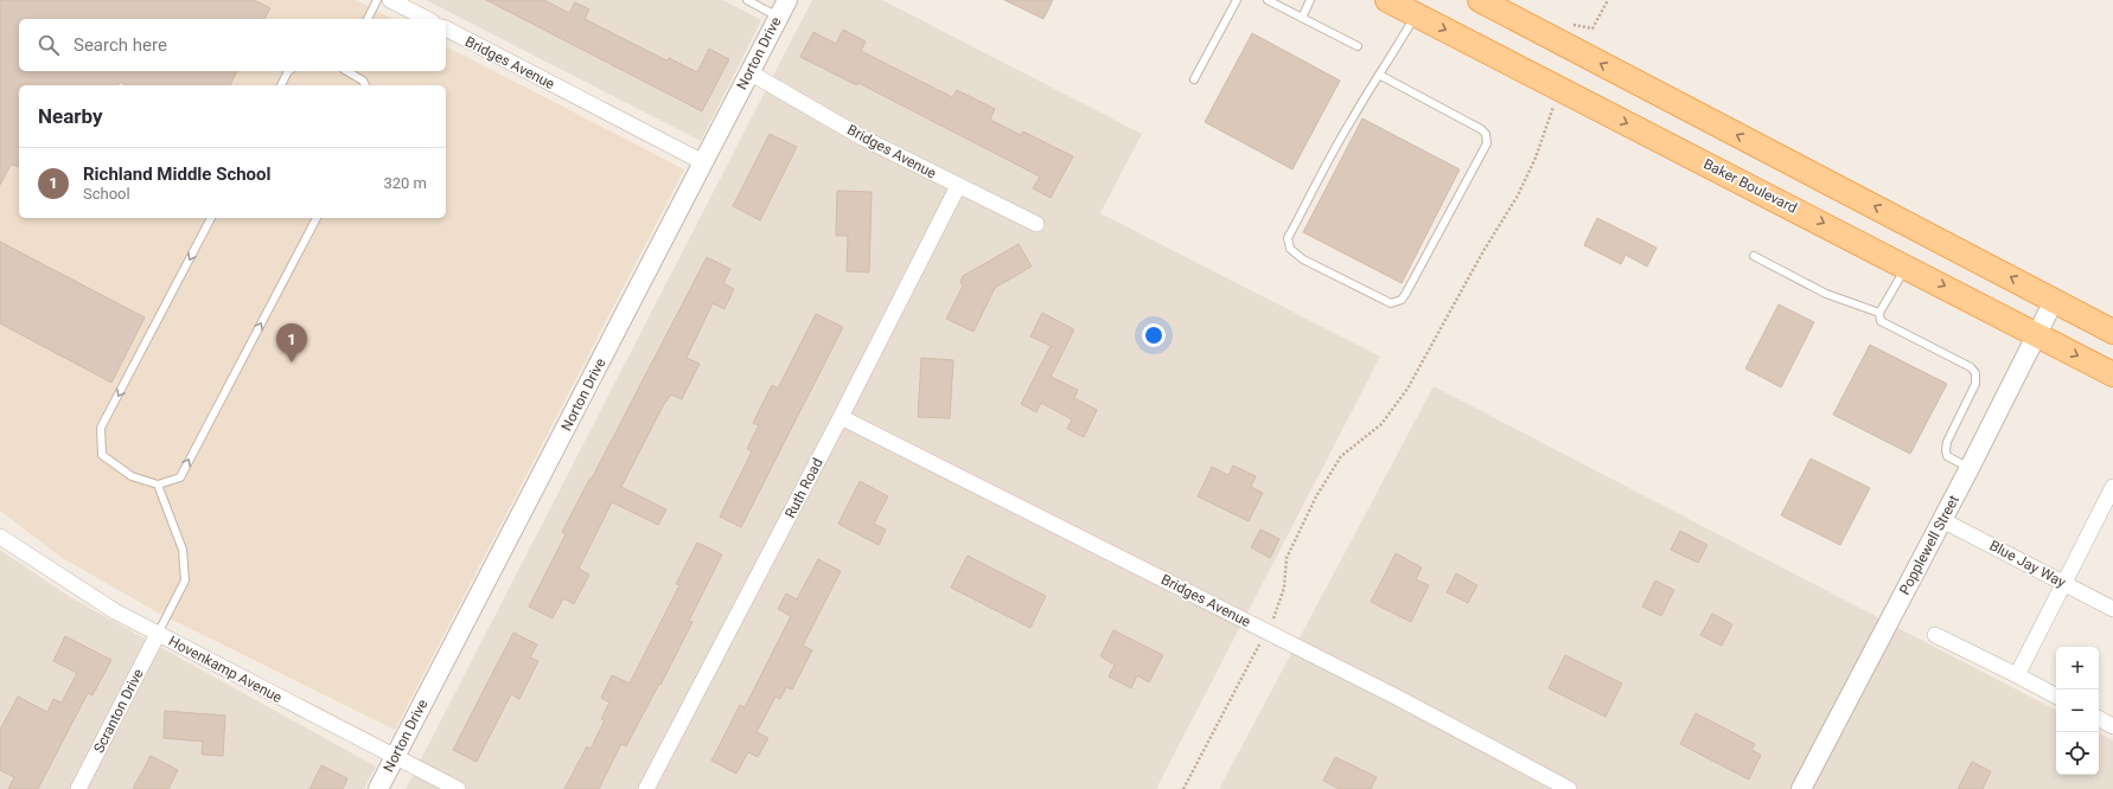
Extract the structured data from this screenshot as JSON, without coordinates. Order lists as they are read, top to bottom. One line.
{"streets":{"main road":["Baker Boulevard"],"street":["Norton Drive","Bridges Avenue","Ruth Road","Popplewell Street","Blue Jay Way","Hovenkamp Avenue","Scranton Drive"]},"crossings":[["Norton Drive","Bridges Avenue"],["Norton Drive","Hovenkamp Avenue"],["Bridges Avenue","Ruth Road"],["Baker Boulevard","Popplewell Street"],["Popplewell Street","Blue Jay Way"],["Hovenkamp Avenue","Scranton Drive"]],"page":{"search":"Search here","heading":"Nearby","list":[{"mark":"1","name":"Richland Middle School","note":"School","value":"320 m"}],"pins":"1","map_buttons":["+","−"]}}
